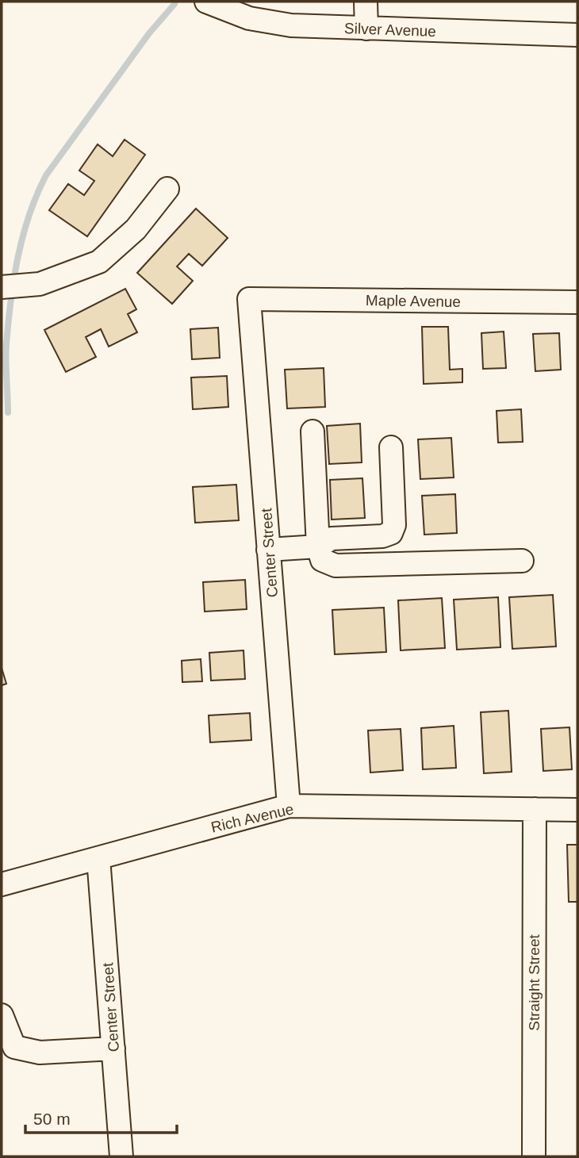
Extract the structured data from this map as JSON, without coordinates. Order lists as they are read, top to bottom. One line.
{"streets":{"street":["Silver Avenue","Maple Avenue","Center Street","Rich Avenue","Straight Street"]},"crossings":[["Maple Avenue","Center Street"],["Center Street","Rich Avenue"],["Rich Avenue","Straight Street"]],"scale_bar":"50 m"}
